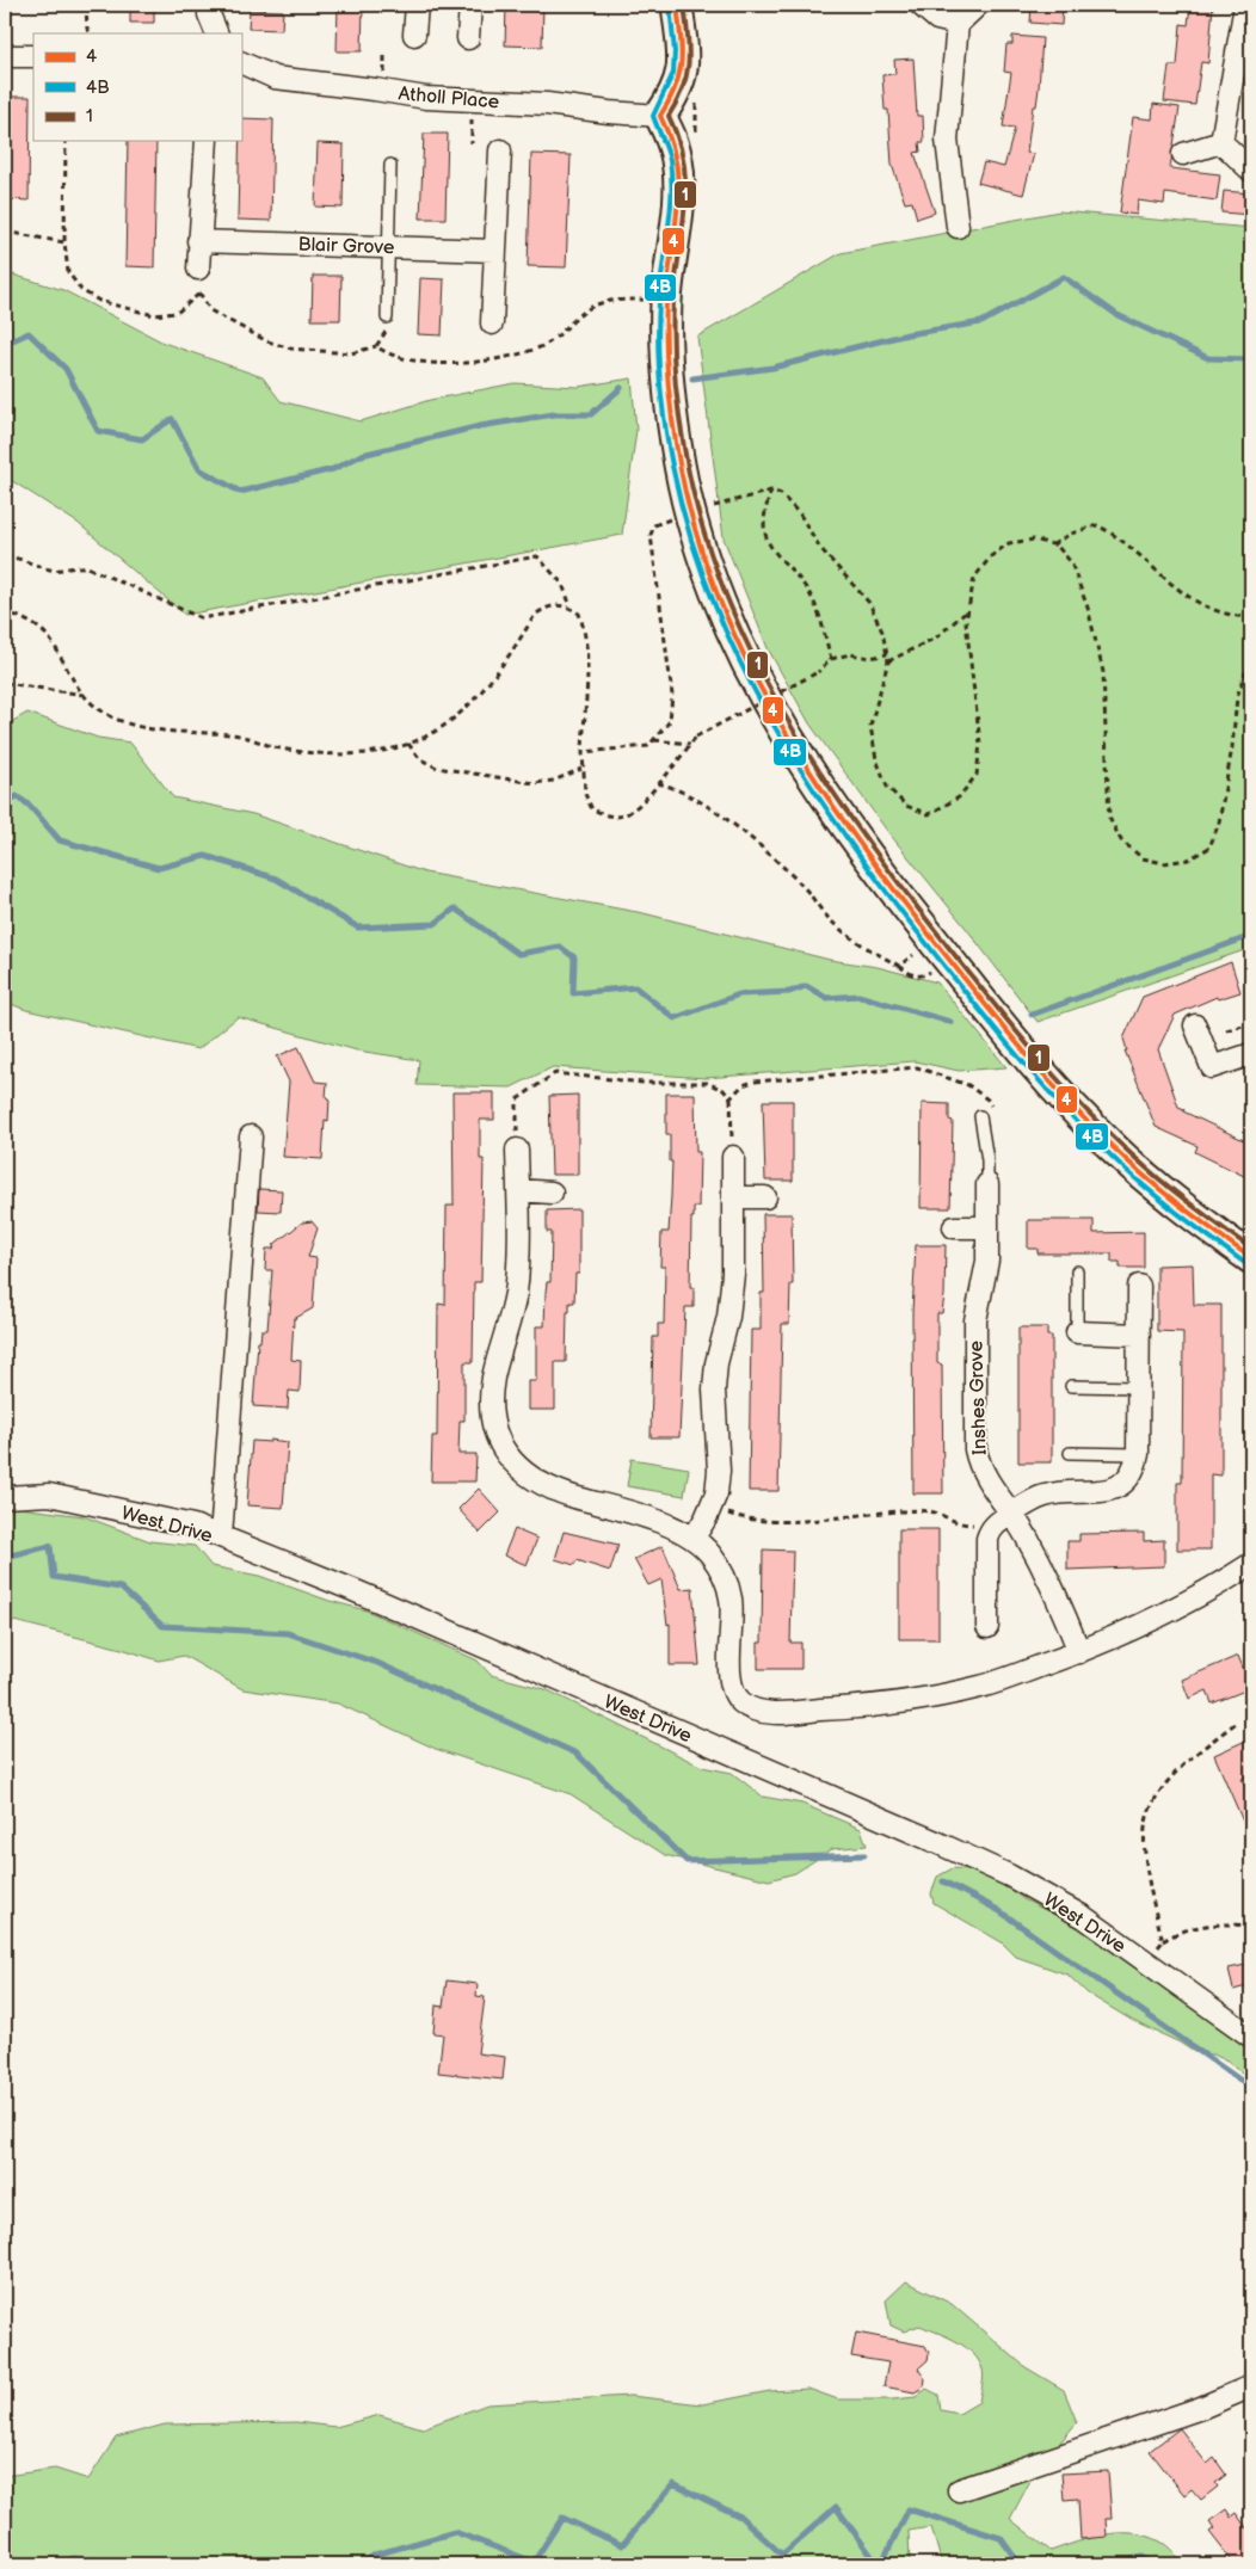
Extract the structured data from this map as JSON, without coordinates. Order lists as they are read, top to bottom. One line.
{"streets":{"street":["Atholl Place","Blair Grove","Inshes Grove","West Drive"]},"lines":["transit line 4","transit line 1","transit line 4B"],"legend":["4","4B","1"]}
